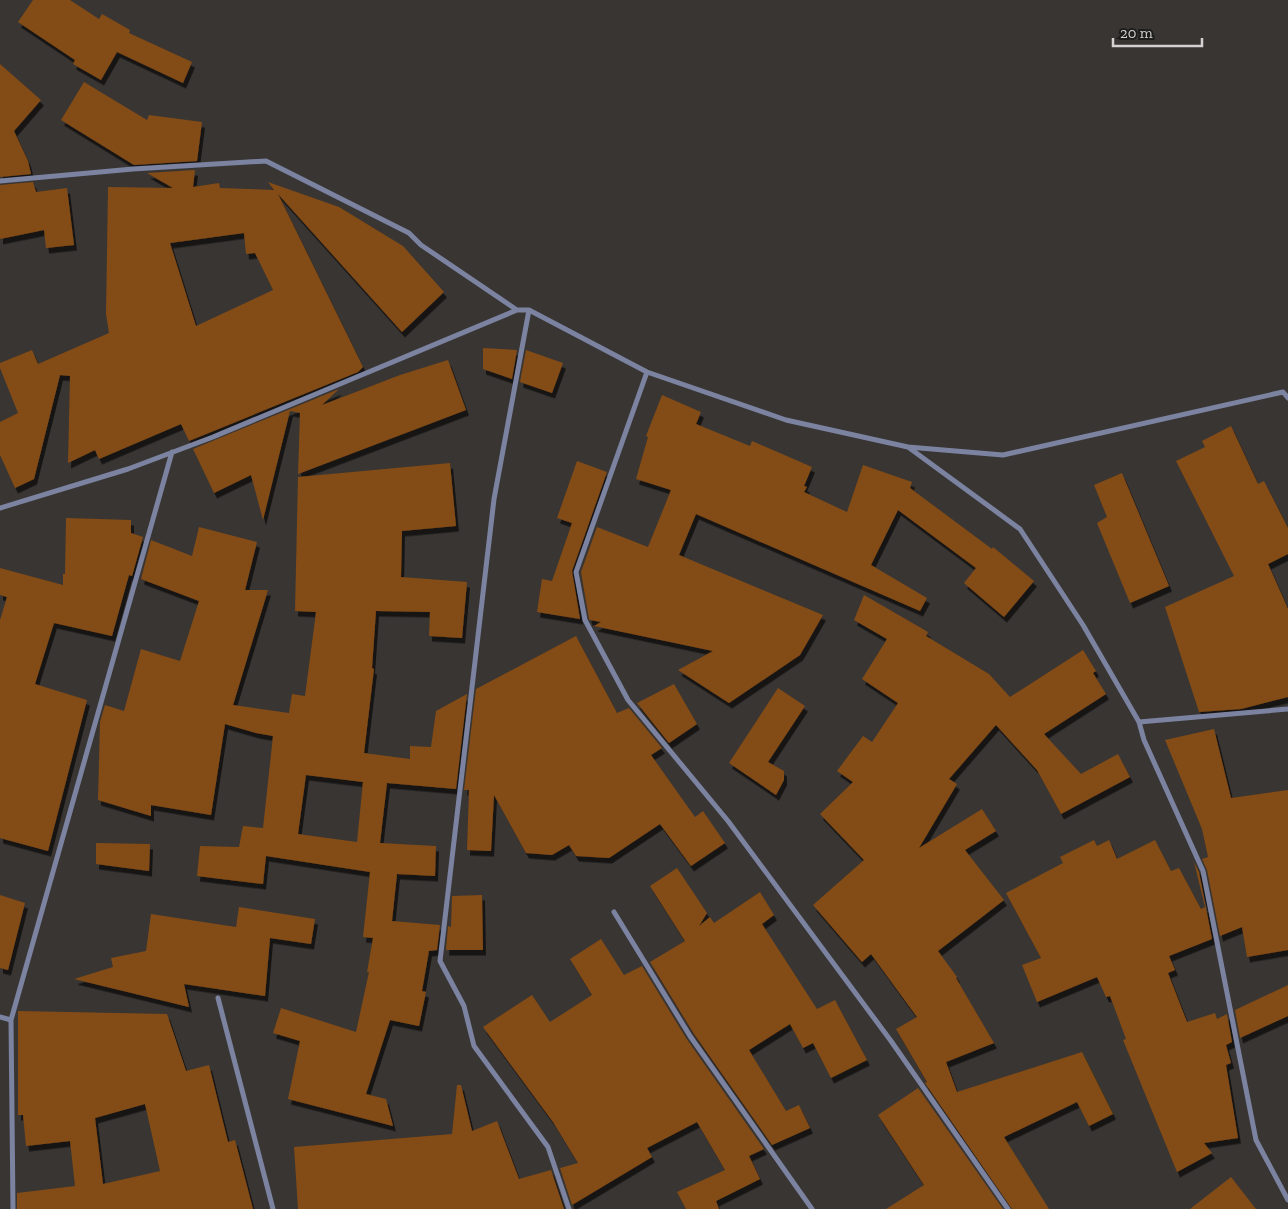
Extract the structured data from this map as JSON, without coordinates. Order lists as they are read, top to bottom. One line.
{"scale_bar":"20 m"}
